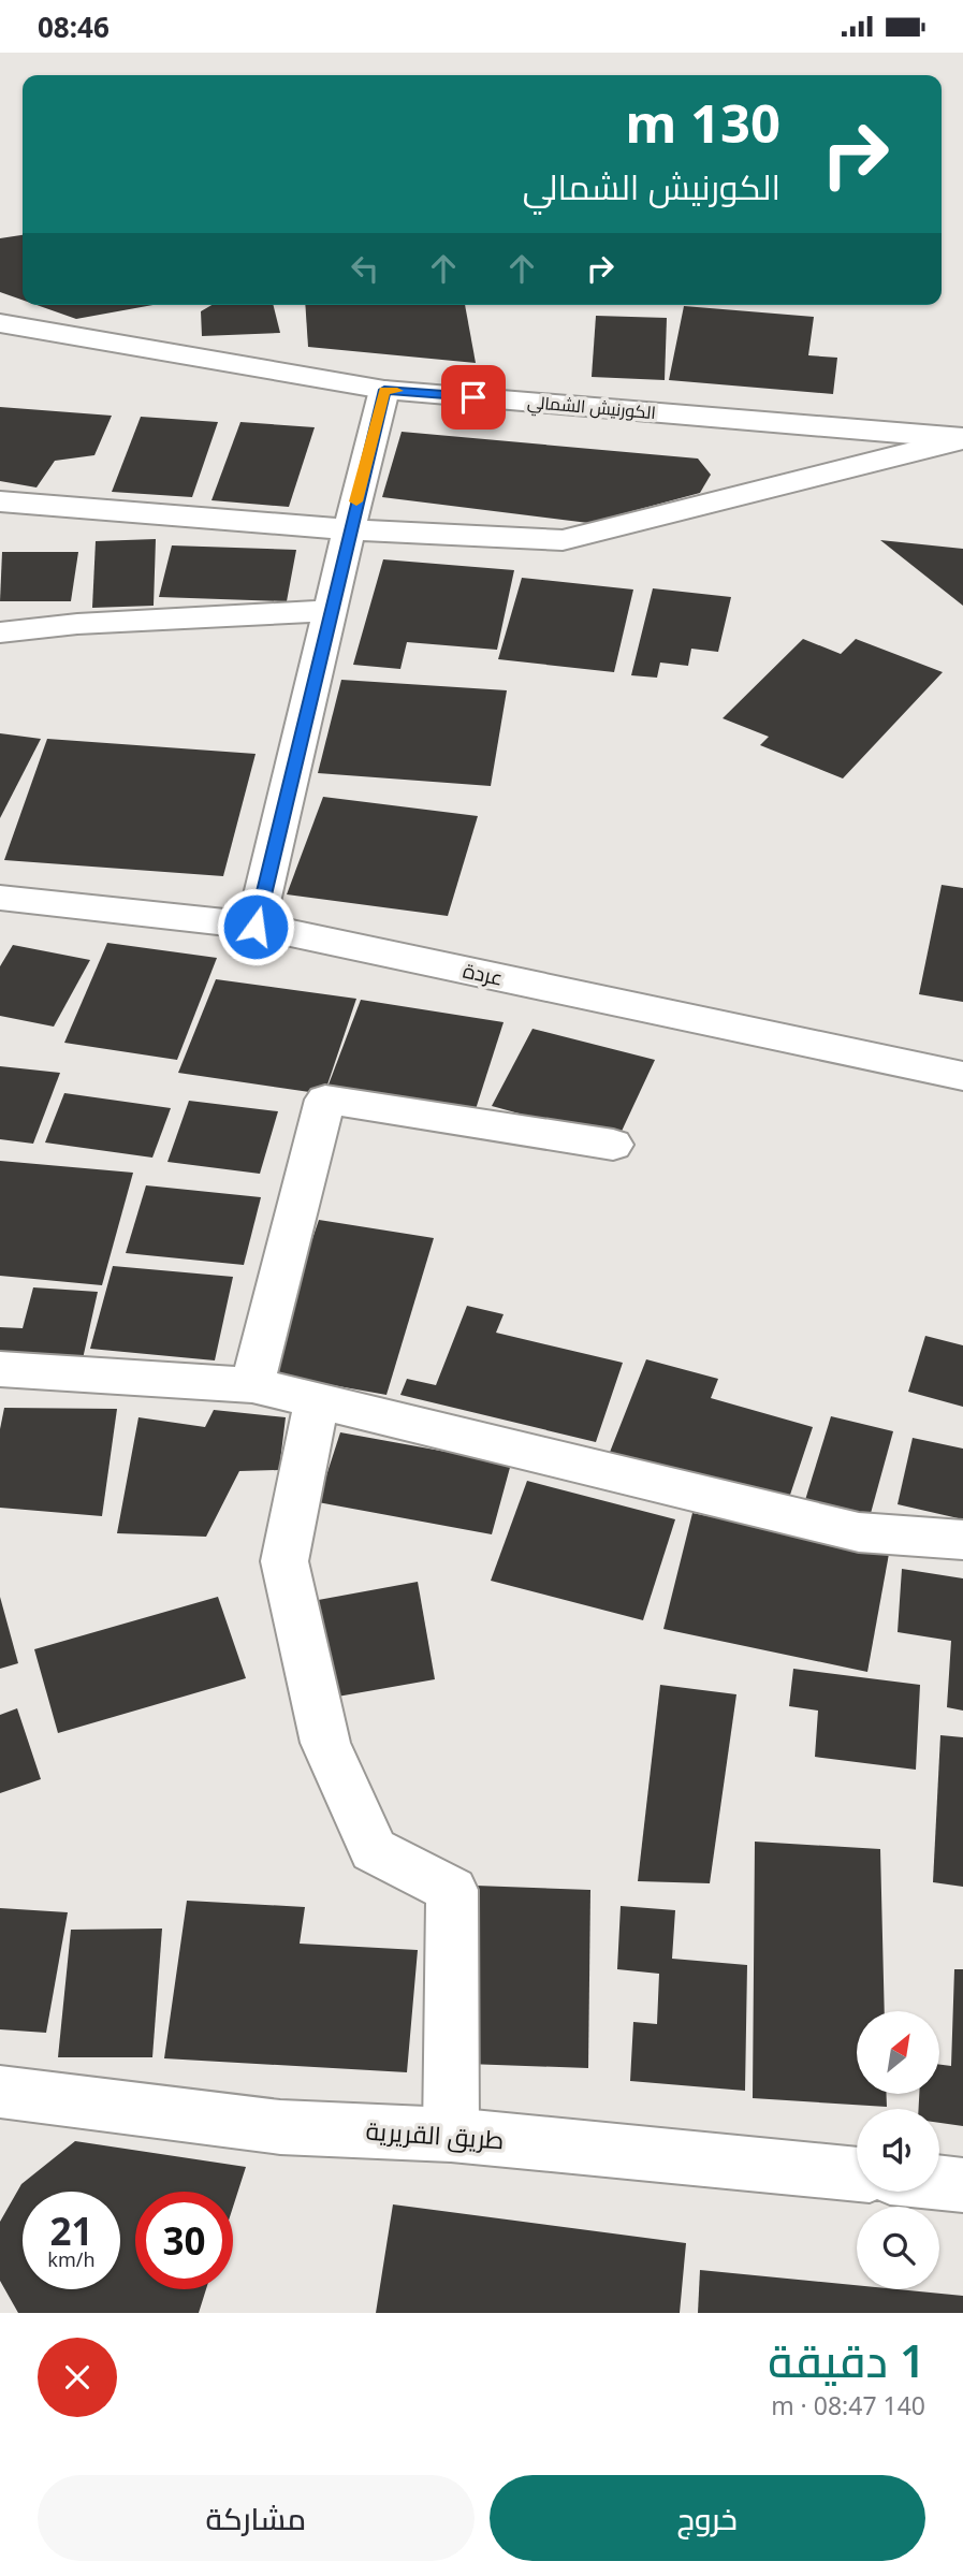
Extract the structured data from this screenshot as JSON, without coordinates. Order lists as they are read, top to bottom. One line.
{"streets":{"street":["الكورنيش الشمالي","عردة","طريق القريرية"]},"north":"top right","page":{"status":"08:46","turn":["130 m","الكورنيش الشمالي"],"speed":"21 km/h","limit":"30","heading":["1 دقيقة","140 m · 08:47"],"buttons":["خروج","مشاركة"]}}
